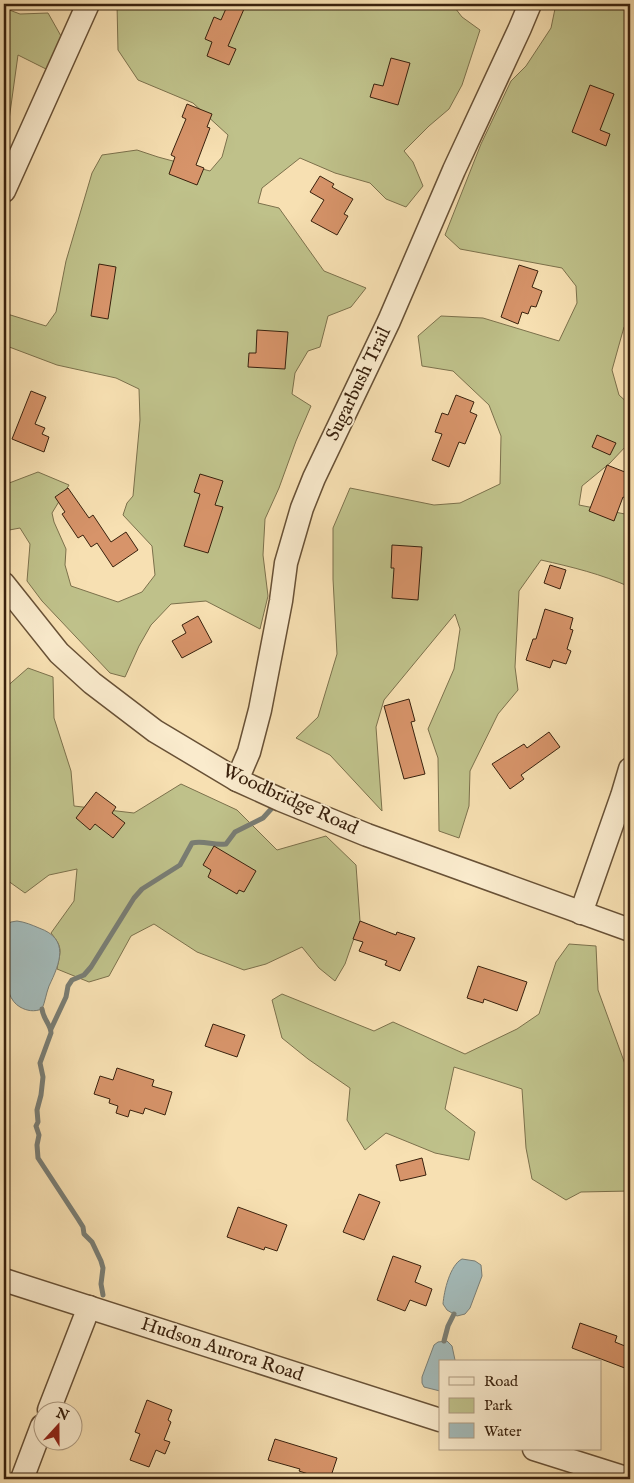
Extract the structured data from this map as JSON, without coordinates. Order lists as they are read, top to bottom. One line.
{"streets":{"street":["Sugarbush Trail","Woodbridge Road","Hudson Aurora Road"]},"crossings":[["Sugarbush Trail","Woodbridge Road"]],"legend":["Road","Park","Water"],"north":"top"}
